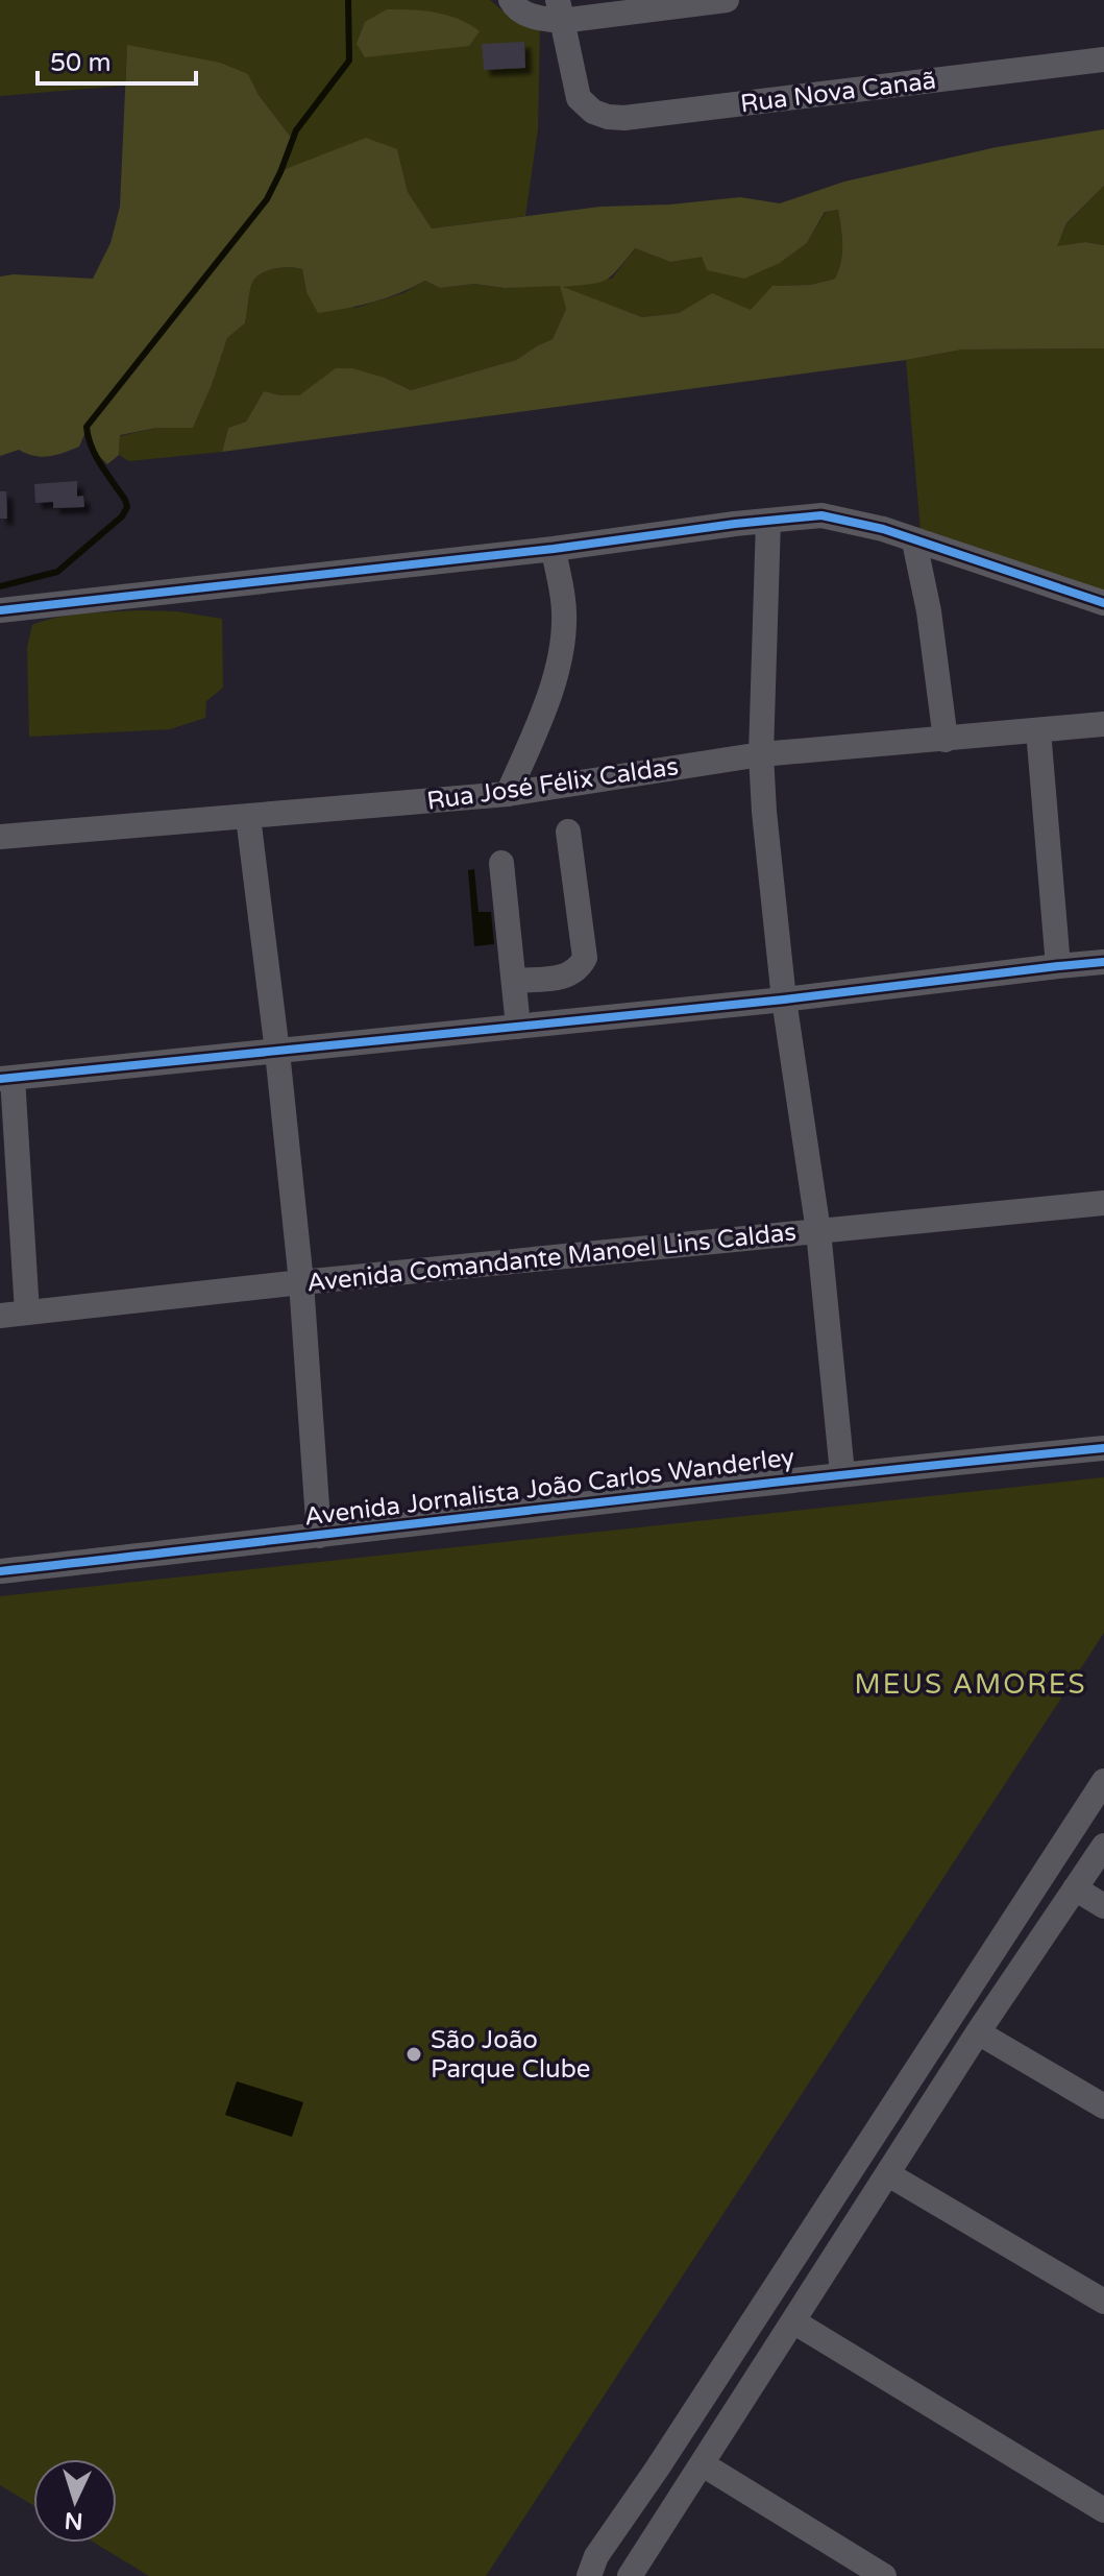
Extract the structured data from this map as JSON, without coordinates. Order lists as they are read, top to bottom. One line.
{"streets":{"street":["Rua Nova Canaã","Rua José Félix Caldas","Avenida Comandante Manoel Lins Caldas","Avenida Jornalista João Carlos Wanderley"]},"districts":["MEUS AMORES"],"places":["São João Parque Clube"],"scale_bar":"50 m","north":"bottom"}
